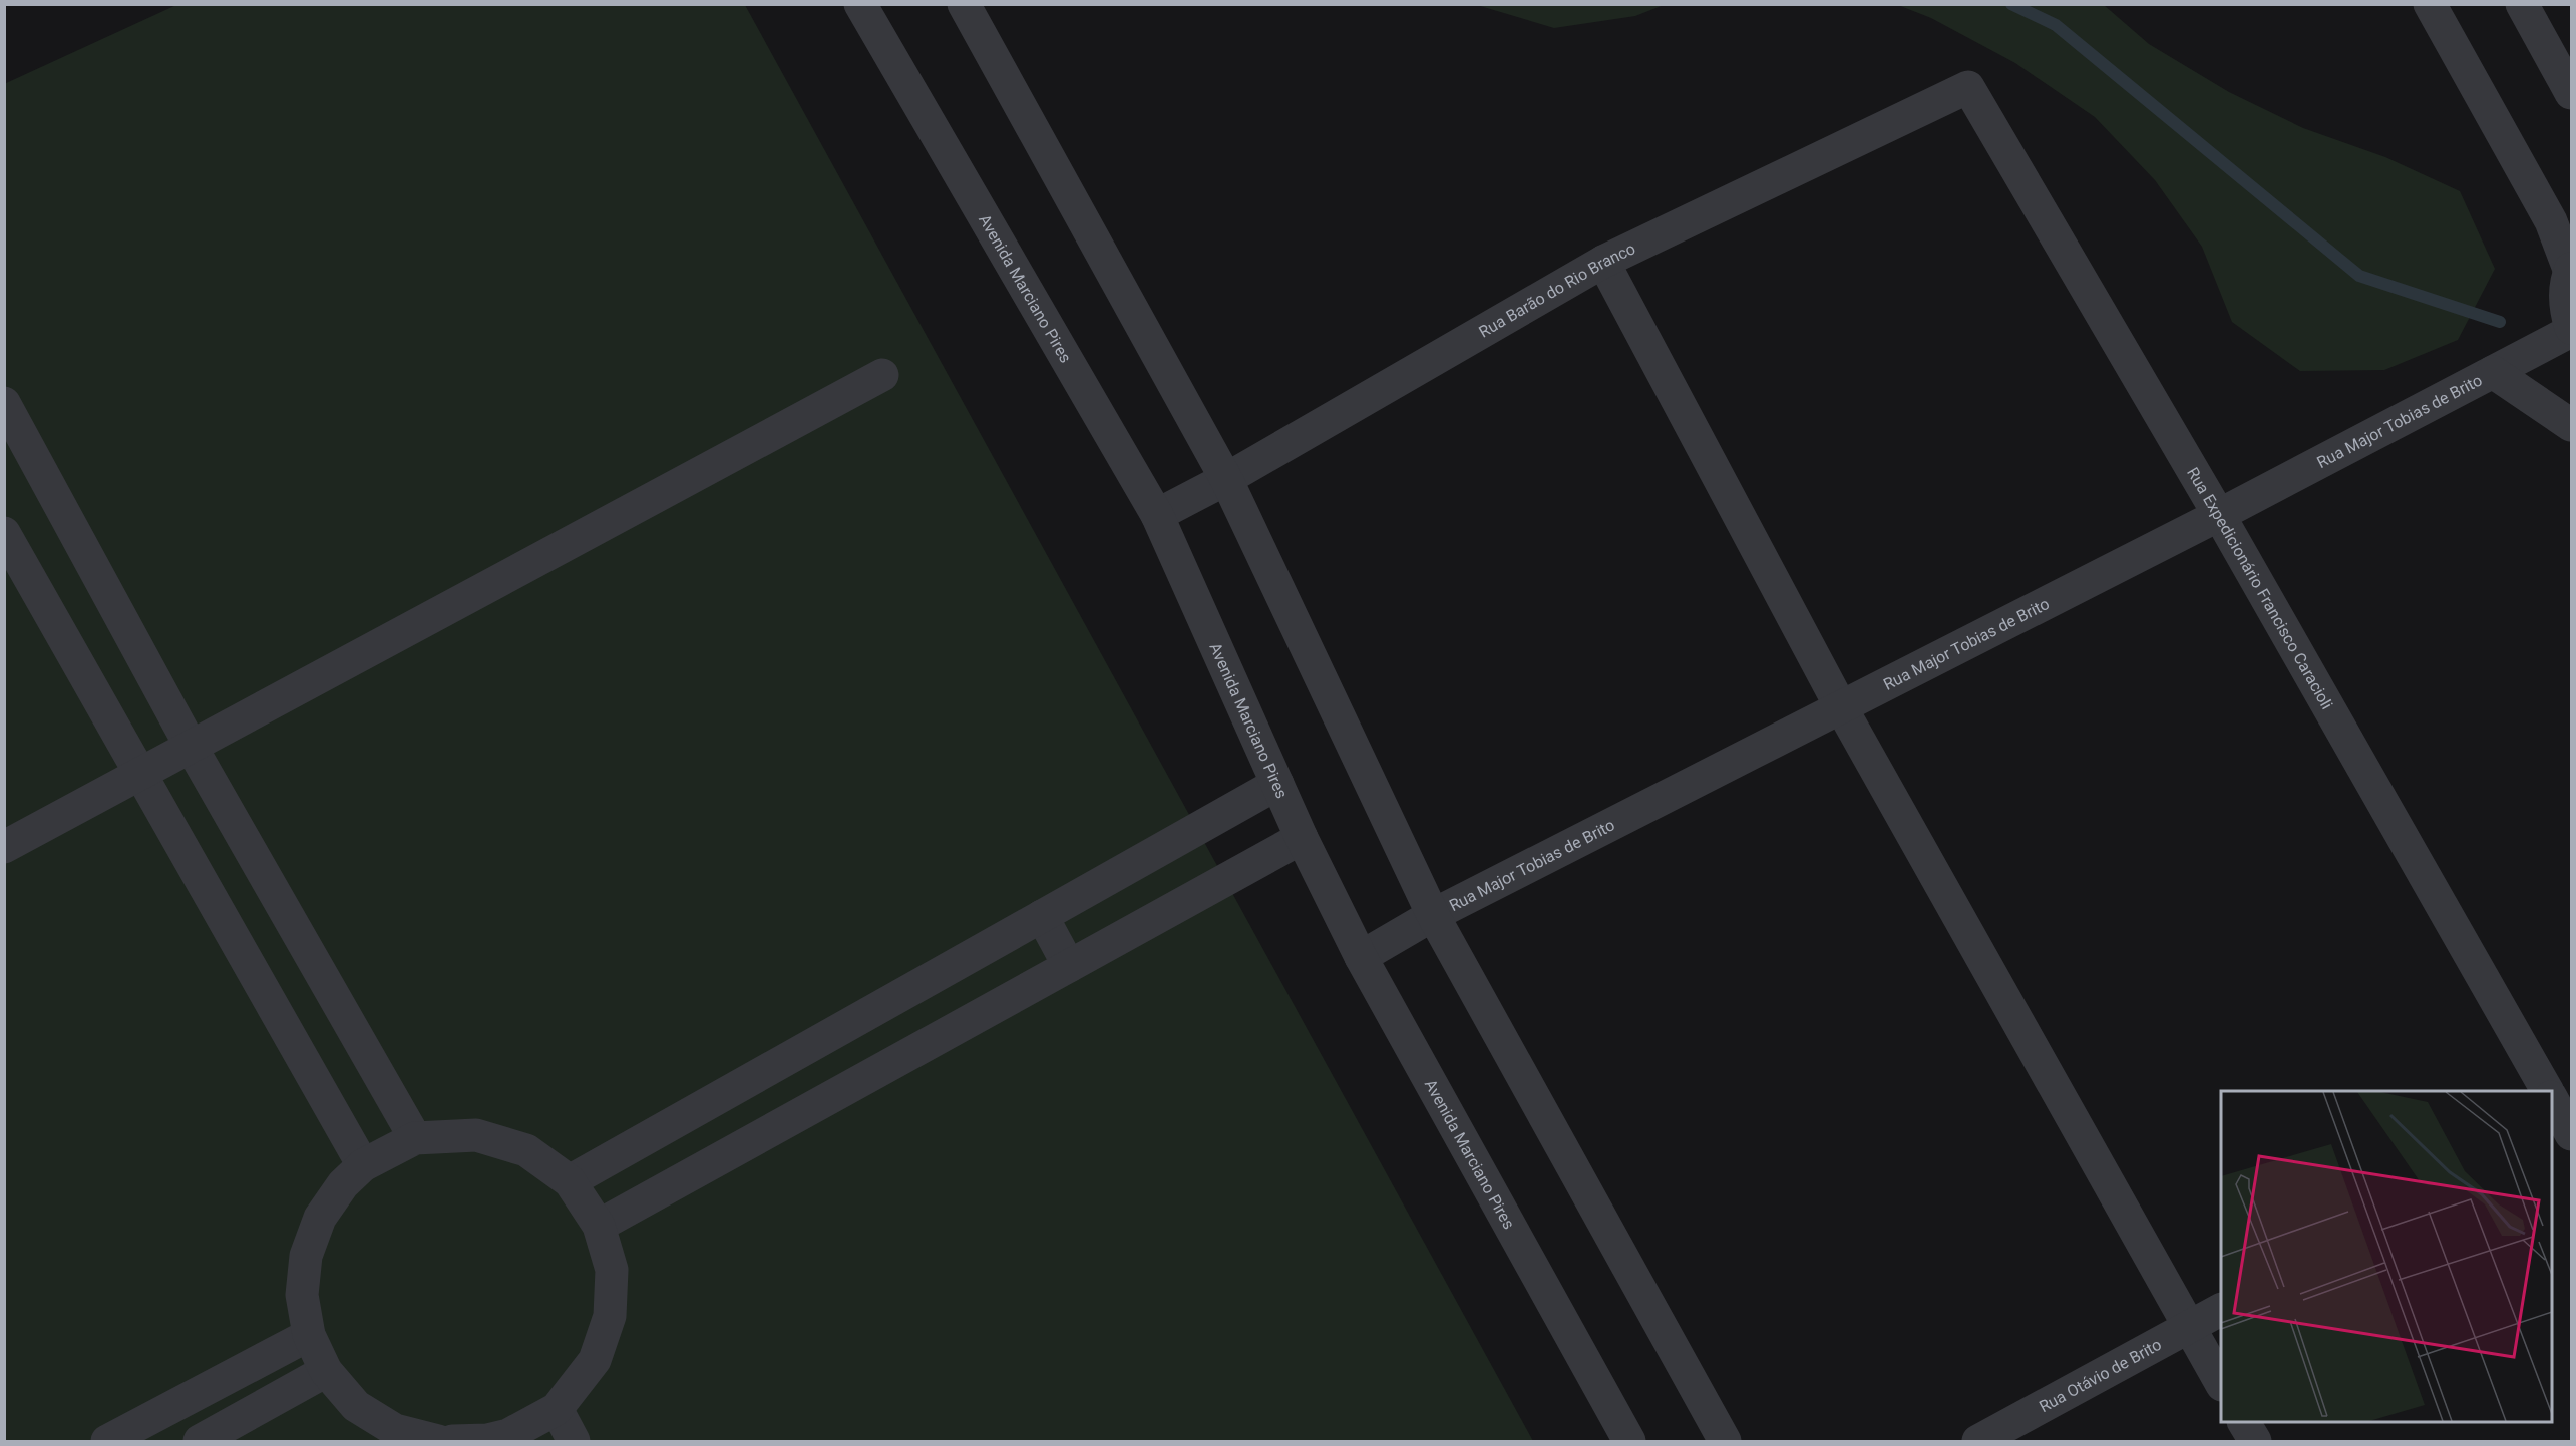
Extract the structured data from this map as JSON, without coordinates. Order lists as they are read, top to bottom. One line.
{"streets":{"street":["Avenida Marciano Pires","Rua Barão do Rio Branco","Rua Major Tobias de Brito","Rua Expedicionário Francisco Caracioli","Rua Otávio de Brito"]},"crossings":[["Avenida Marciano Pires","Rua Barão do Rio Branco"],["Avenida Marciano Pires","Rua Major Tobias de Brito"],["Rua Barão do Rio Branco","Rua Expedicionário Francisco Caracioli"],["Rua Major Tobias de Brito","Rua Expedicionário Francisco Caracioli"]]}
